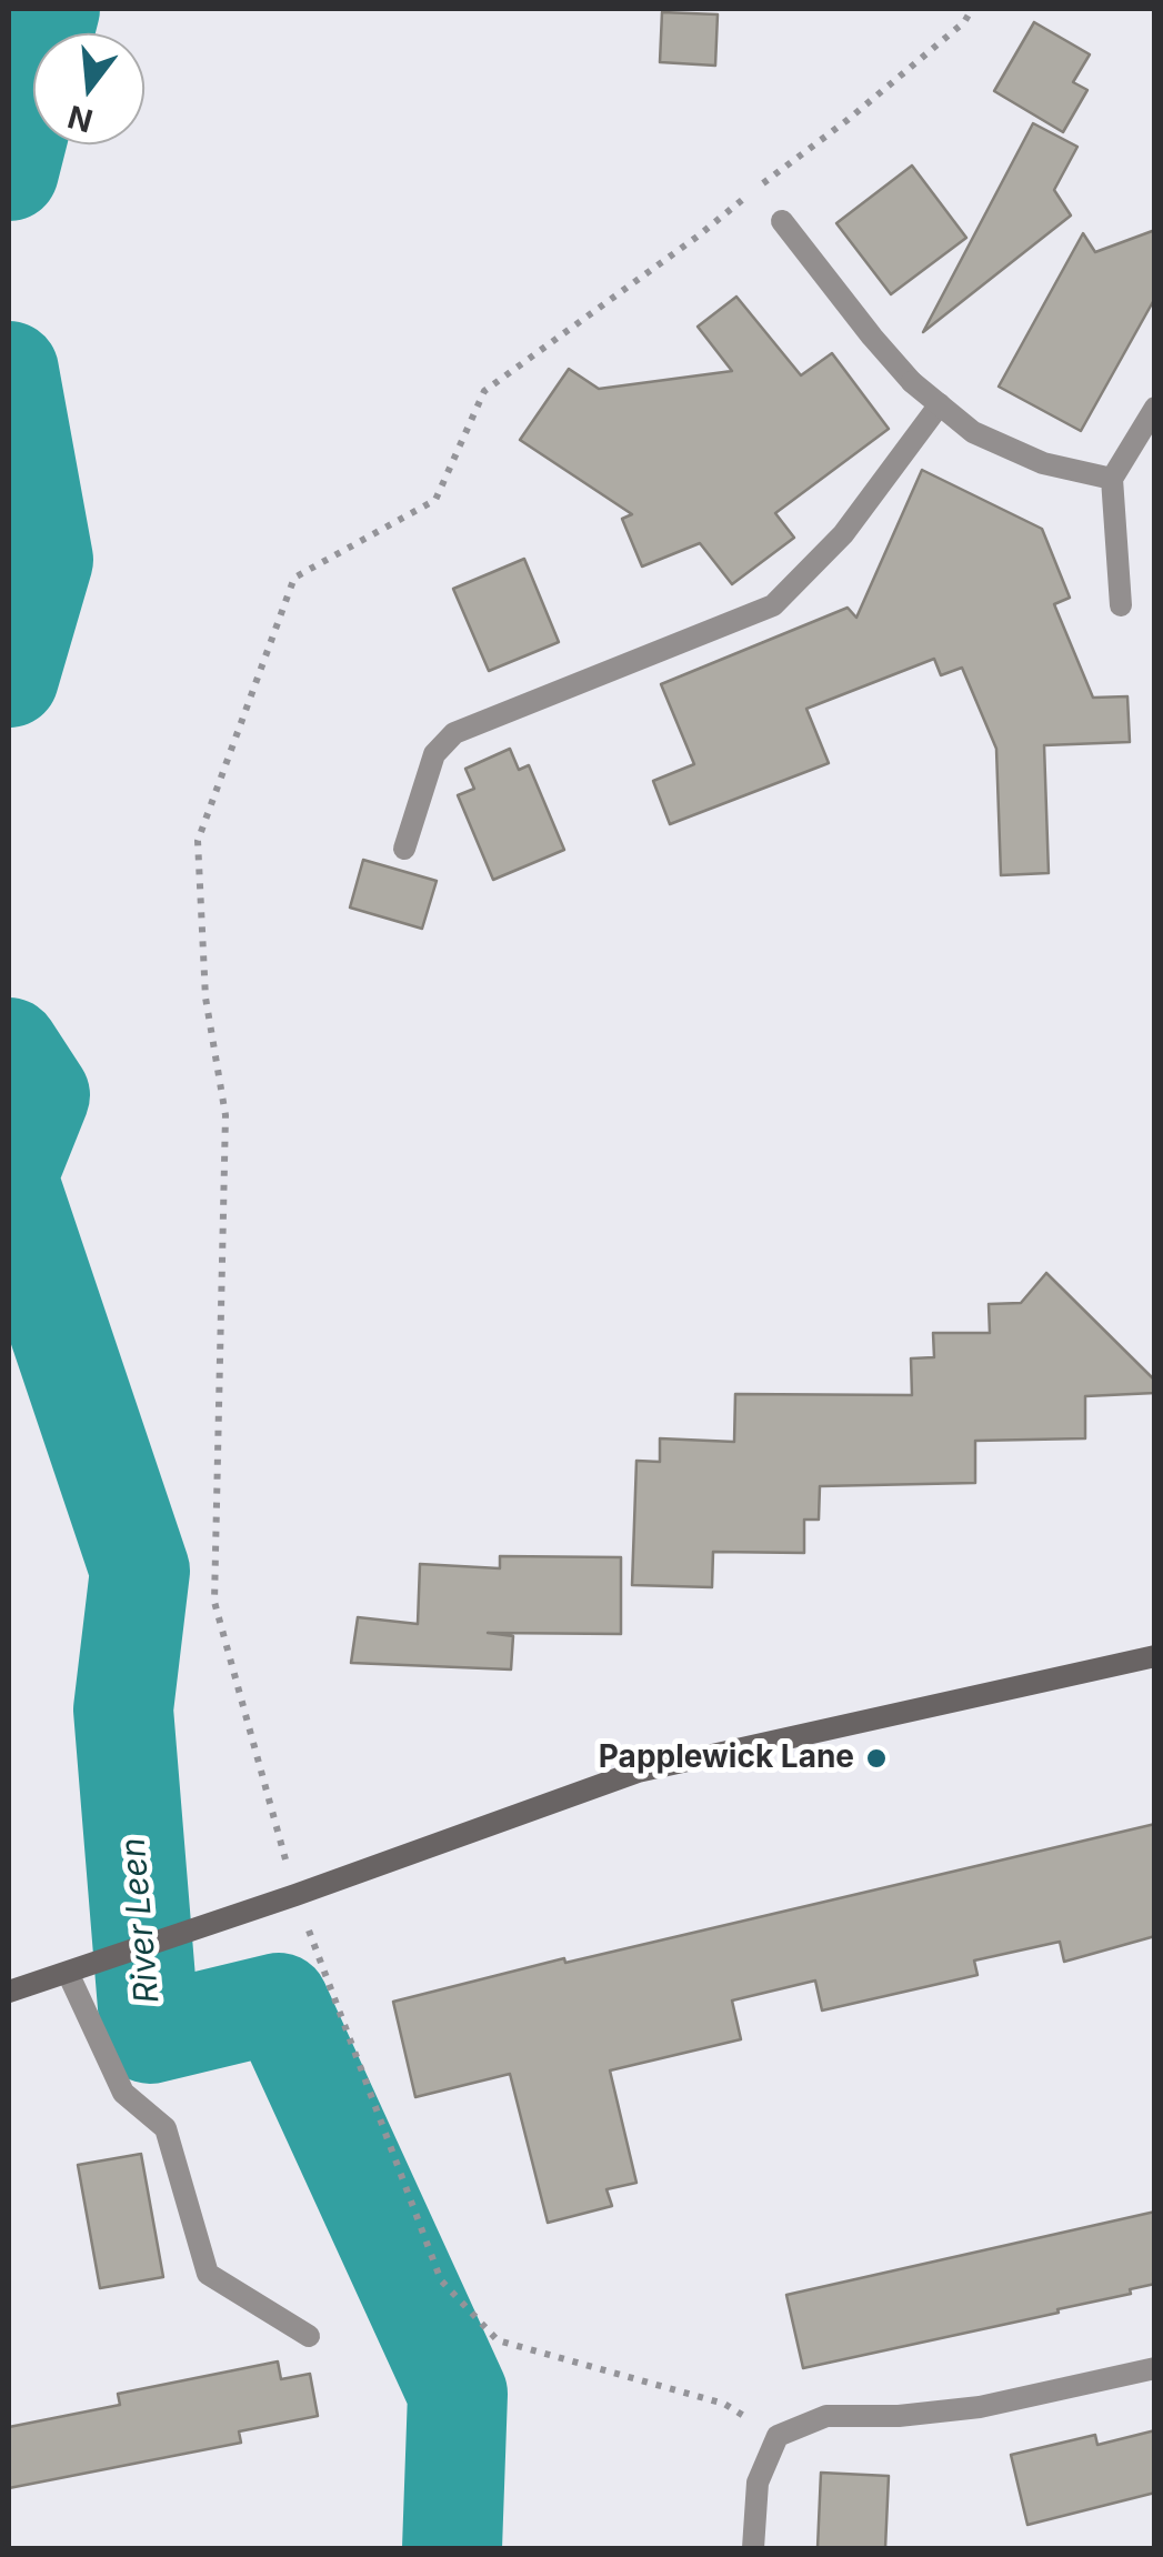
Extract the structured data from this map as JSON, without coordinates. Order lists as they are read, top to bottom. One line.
{"water":["River Leen"],"places":["Papplewick Lane"],"north":"bottom"}
